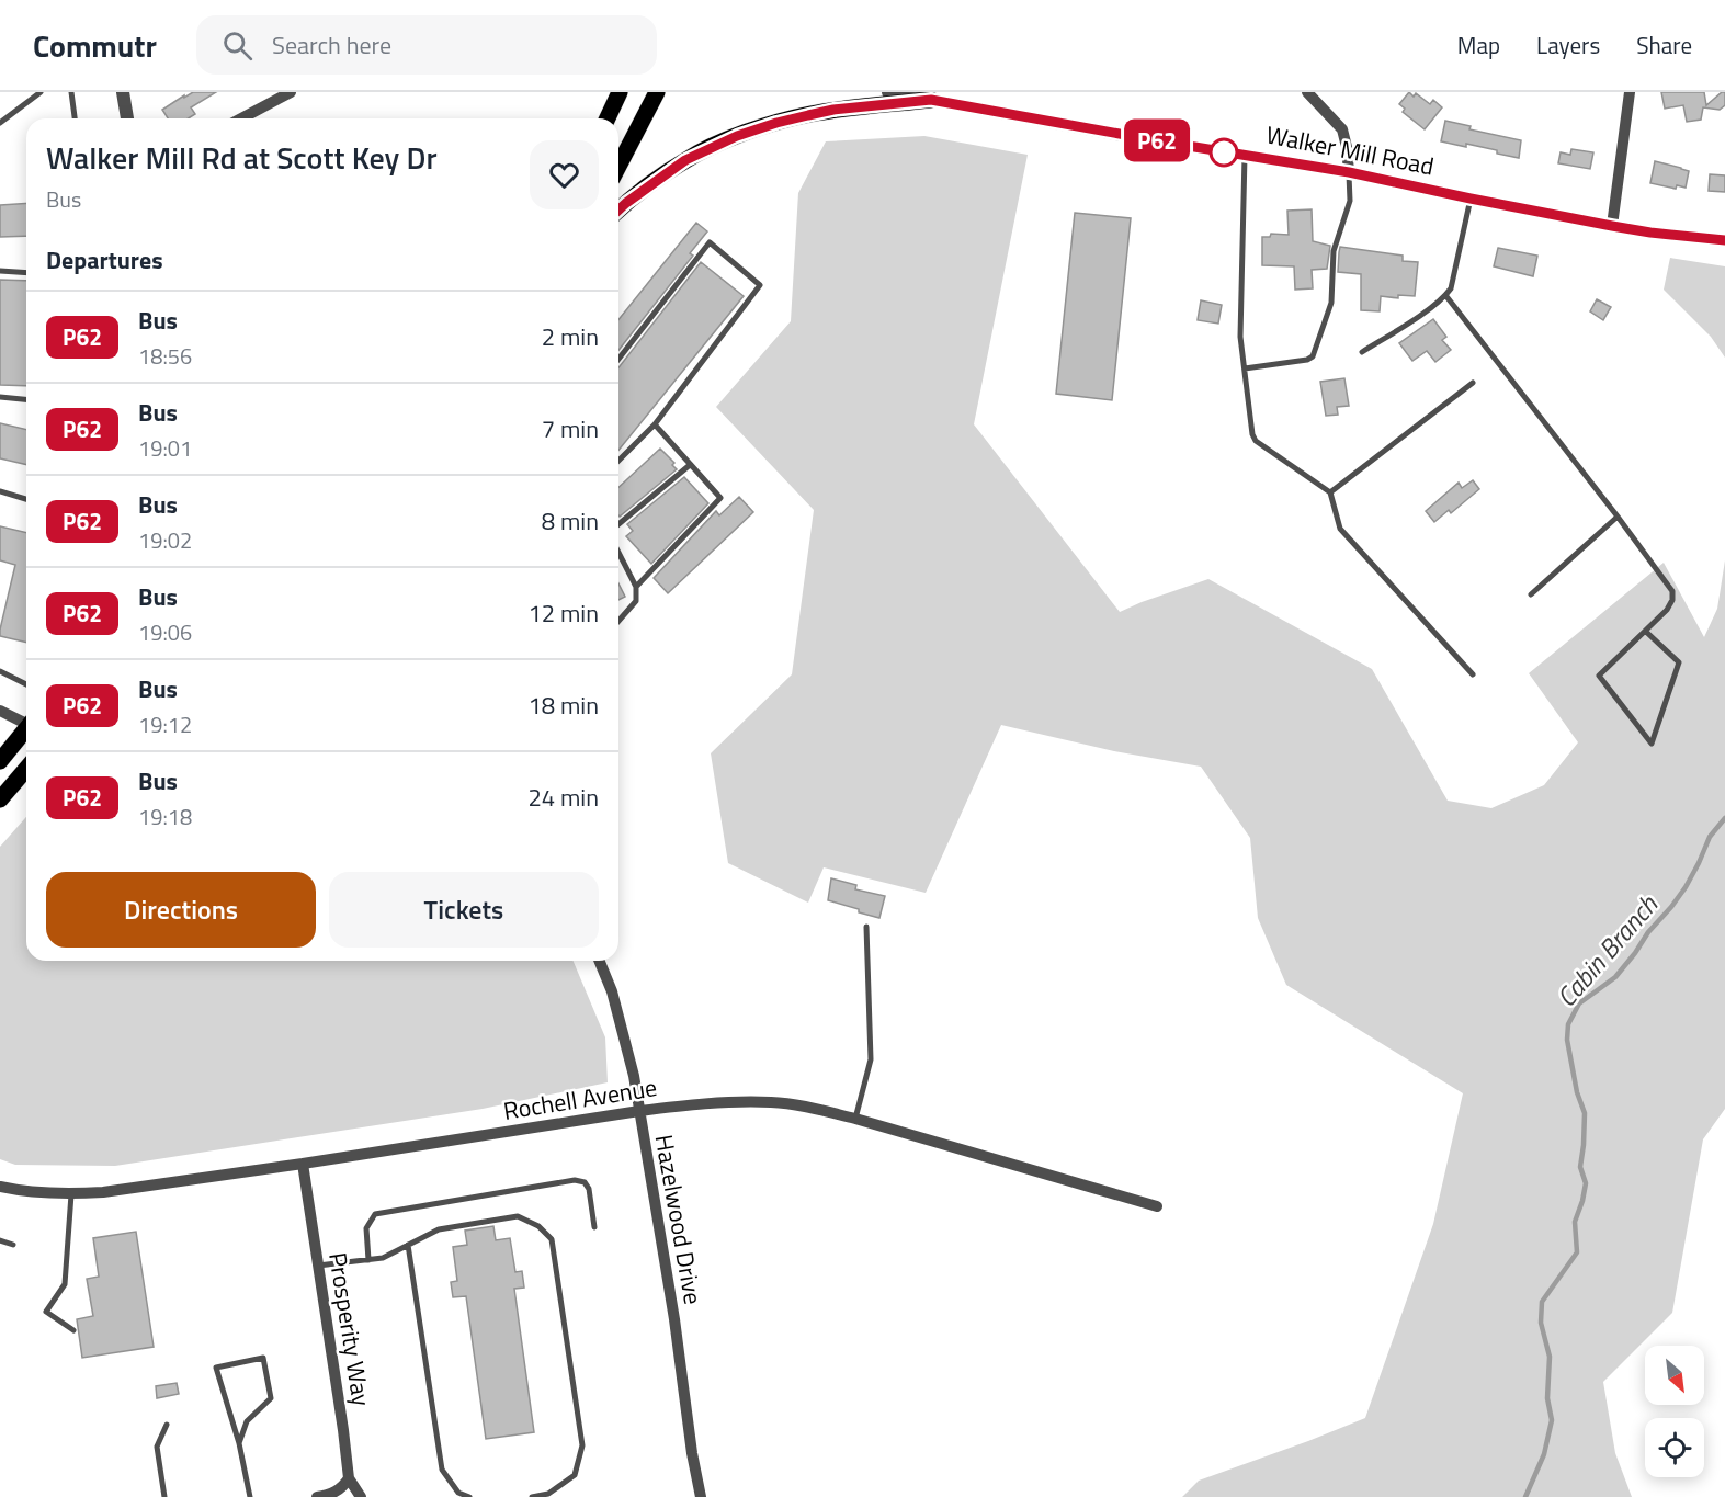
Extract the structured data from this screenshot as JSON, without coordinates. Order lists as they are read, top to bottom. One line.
{"streets":{"street":["Walker Mill Road","Rochell Avenue","Hazelwood Drive","Prosperity Way"]},"crossings":[["Rochell Avenue","Hazelwood Drive"],["Rochell Avenue","Prosperity Way"]],"water":["Cabin Branch"],"lines":["bus line P62"],"north":"bottom right","page":{"header":"Commutr","search":"Search here","nav":["Map","Layers","Share"],"on_map":"P62","heading":[["Walker Mill Rd at Scott Key Dr","Bus"],"Departures"],"list":[{"mark":"P62","name":"Bus","note":"18:56","value":"2 min"},{"mark":"P62","name":"Bus","note":"19:01","value":"7 min"},{"mark":"P62","name":"Bus","note":"19:02","value":"8 min"},{"mark":"P62","name":"Bus","note":"19:06","value":"12 min"},{"mark":"P62","name":"Bus","note":"19:12","value":"18 min"},{"mark":"P62","name":"Bus","note":"19:18","value":"24 min"}],"buttons":["Directions","Tickets"]}}
